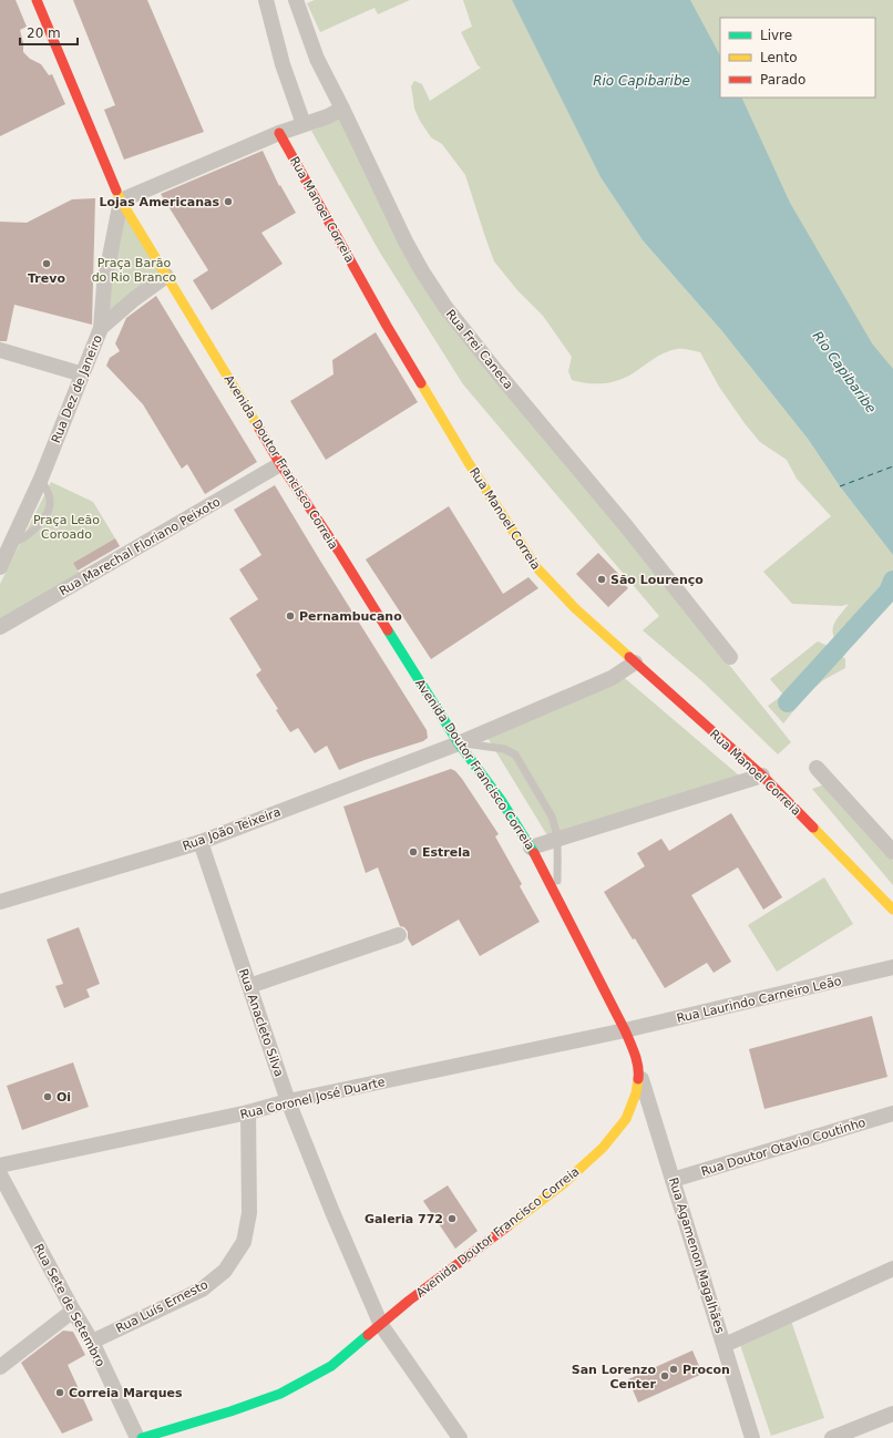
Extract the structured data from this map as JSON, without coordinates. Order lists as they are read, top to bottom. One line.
{"streets":{"main road":["Rua Manoel Correia","Avenida Doutor Francisco Correia"],"street":["Rua Frei Caneca","Rua Dez de Janeiro","Rua Marechal Floriano Peixoto","Rua João Teixeira","Rua Laurindo Carneiro Leão","Rua Anacleto Silva","Rua Coronel José Duarte","Rua Doutor Otavio Coutinho","Rua Agamenon Magalhães","Rua Sete de Setembro","Rua Luís Ernesto"]},"crossings":[["Rua Manoel Correia","Rua João Teixeira"],["Rua Dez de Janeiro","Avenida Doutor Francisco Correia"],["Avenida Doutor Francisco Correia","Rua Marechal Floriano Peixoto"],["Avenida Doutor Francisco Correia","Rua João Teixeira"],["Avenida Doutor Francisco Correia","Rua Laurindo Carneiro Leão"],["Avenida Doutor Francisco Correia","Rua Anacleto Silva"],["Avenida Doutor Francisco Correia","Rua Coronel José Duarte"],["Avenida Doutor Francisco Correia","Rua Agamenon Magalhães"],["Rua João Teixeira","Rua Anacleto Silva"],["Rua Laurindo Carneiro Leão","Rua Coronel José Duarte"],["Rua Anacleto Silva","Rua Coronel José Duarte"],["Rua Coronel José Duarte","Rua Luís Ernesto"],["Rua Doutor Otavio Coutinho","Rua Agamenon Magalhães"],["Rua Sete de Setembro","Rua Luís Ernesto"]],"water":["Rio Capibaribe"],"parks":["Praça Barão do Rio Branco","Praça Leão Coroado"],"places":["Lojas Americanas","Trevo","São Lourenço","Pernambucano","Estrela","Oi","Galeria 772","Procon","San Lorenzo Center","Correia Marques"],"legend":["Livre","Lento","Parado"],"scale_bar":"20 m"}
